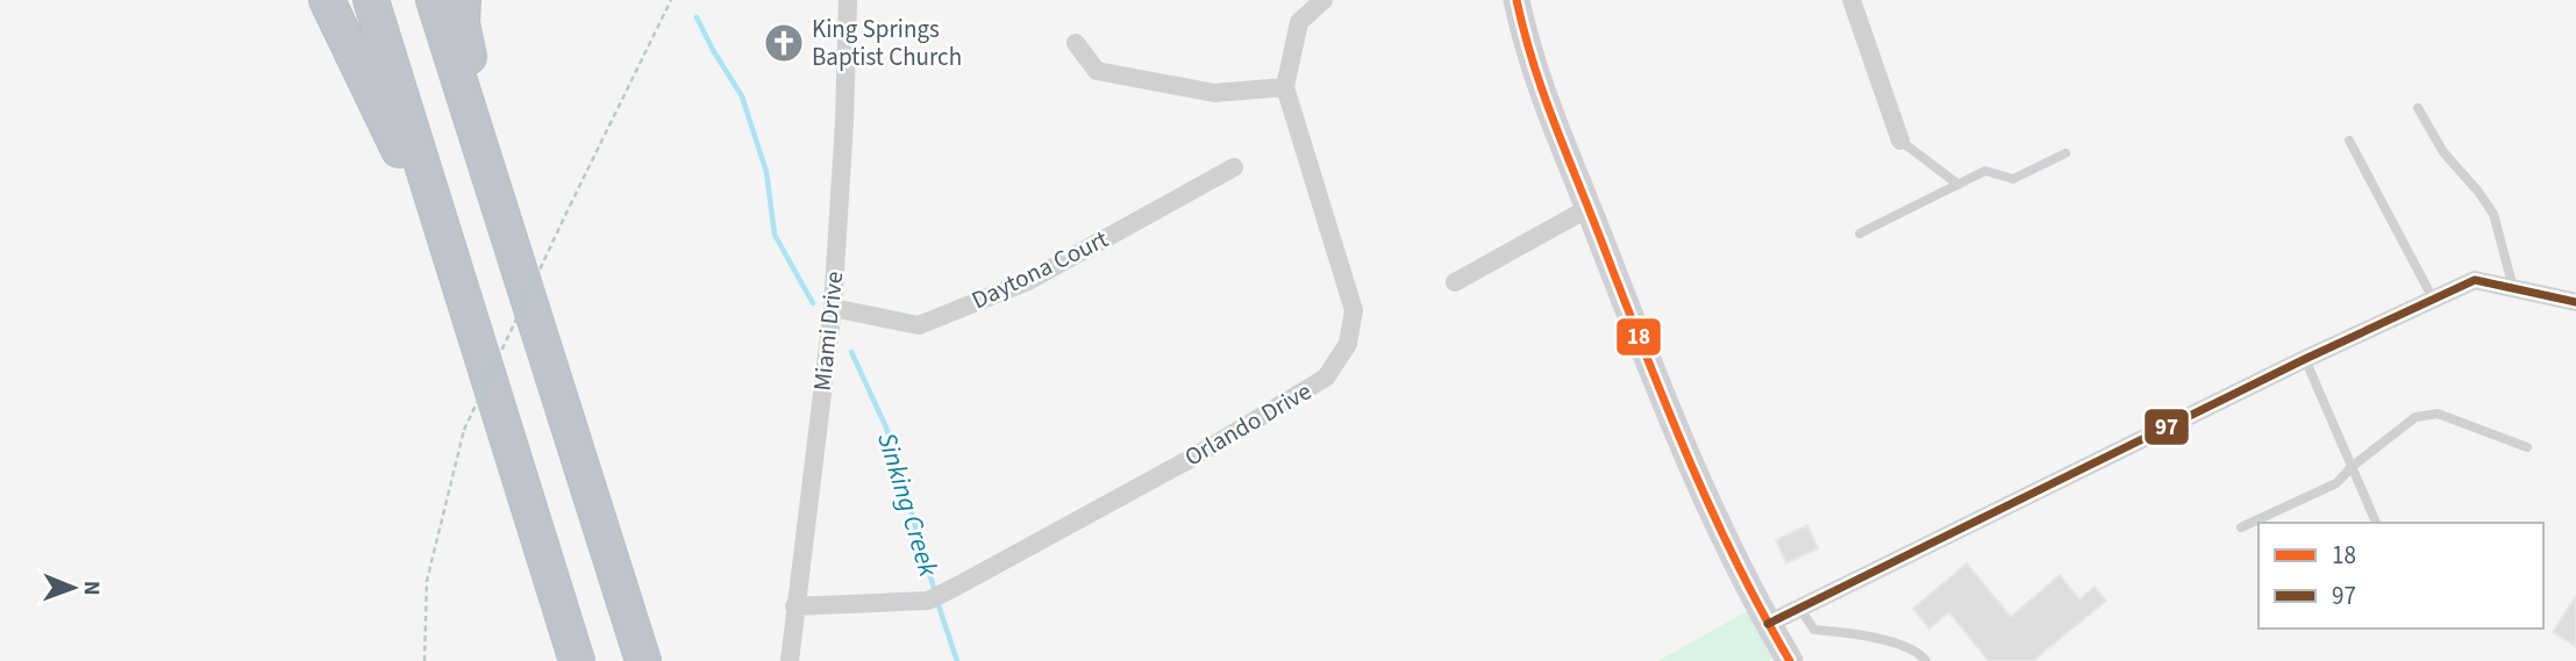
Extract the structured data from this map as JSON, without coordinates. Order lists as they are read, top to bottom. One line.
{"streets":{"street":["Daytona Court","Miami Drive","Orlando Drive"]},"crossings":[["Daytona Court","Miami Drive"],["Miami Drive","Orlando Drive"]],"water":["Sinking Creek"],"places":{"church":["King Springs Baptist Church"]},"lines":["transit line 18","transit line 97"],"legend":["18","97"],"north":"right"}
